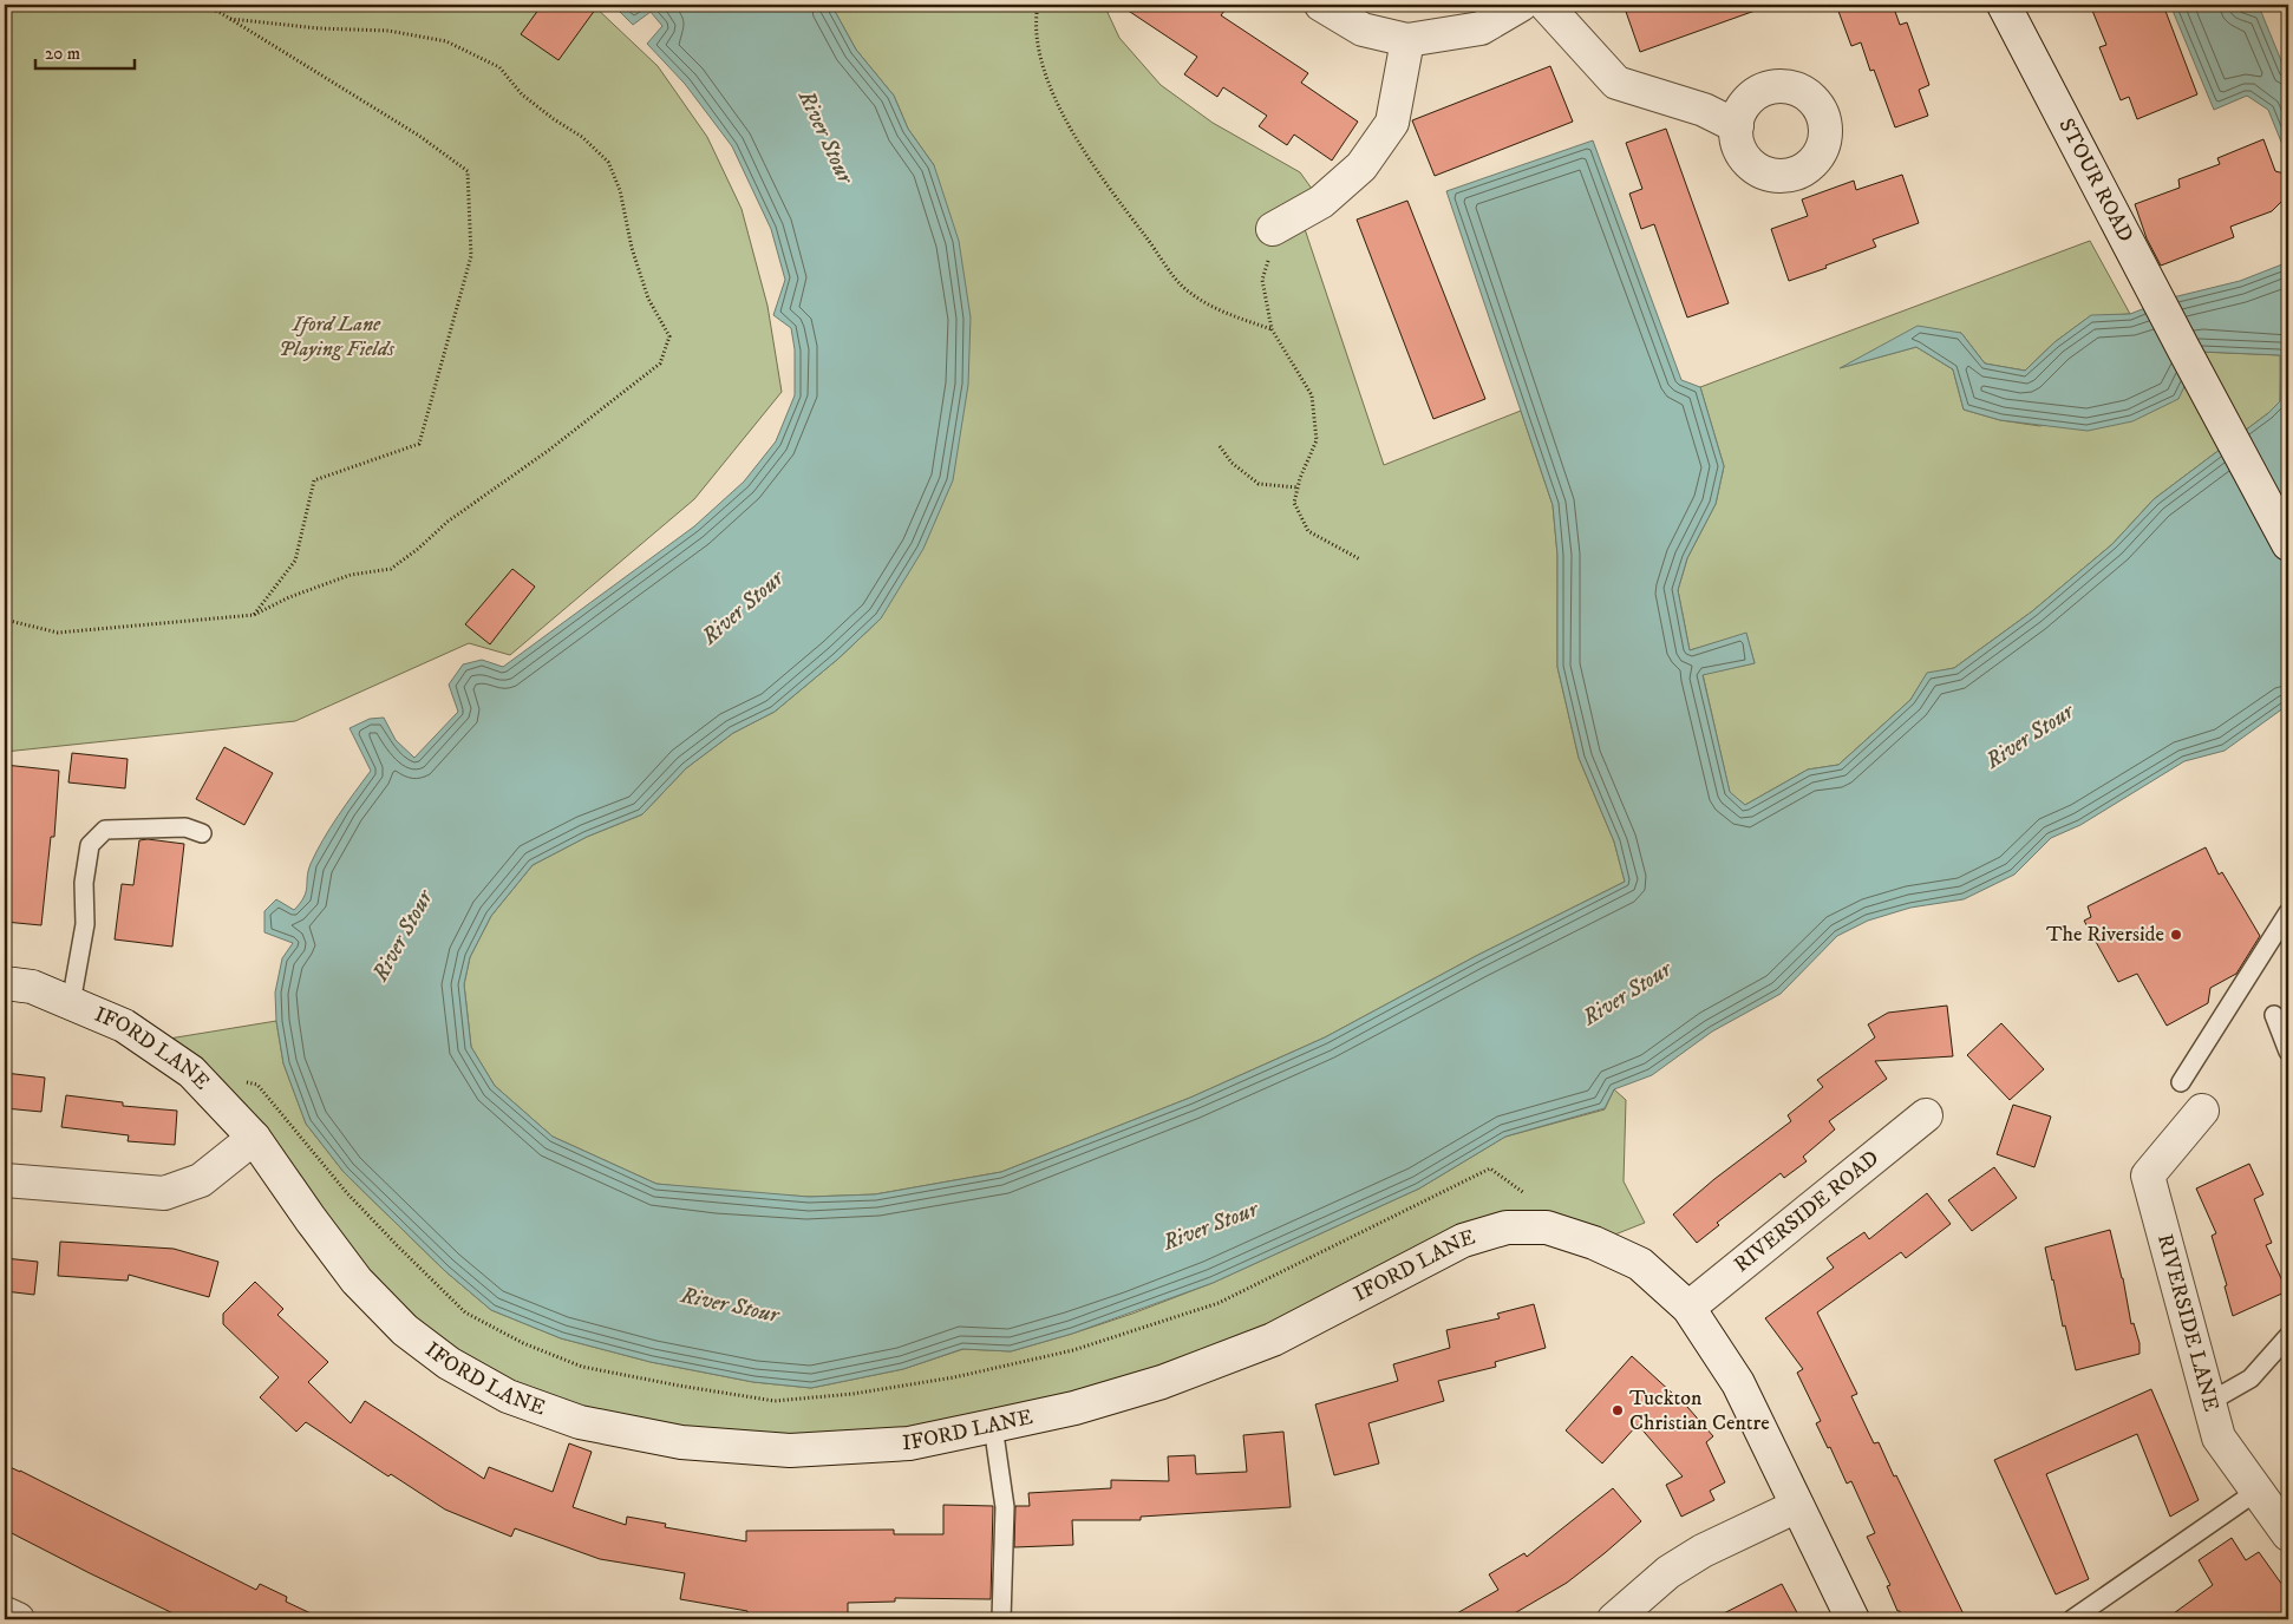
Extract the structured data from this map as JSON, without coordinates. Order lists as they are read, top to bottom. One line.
{"streets":{"street":["STOUR ROAD","IFORD LANE","RIVERSIDE ROAD","RIVERSIDE LANE"]},"crossings":[["IFORD LANE","RIVERSIDE ROAD"]],"water":["River Stour"],"parks":["Iford Lane Playing Fields"],"places":["The Riverside","Tuckton Christian Centre"],"scale_bar":"20 m"}
